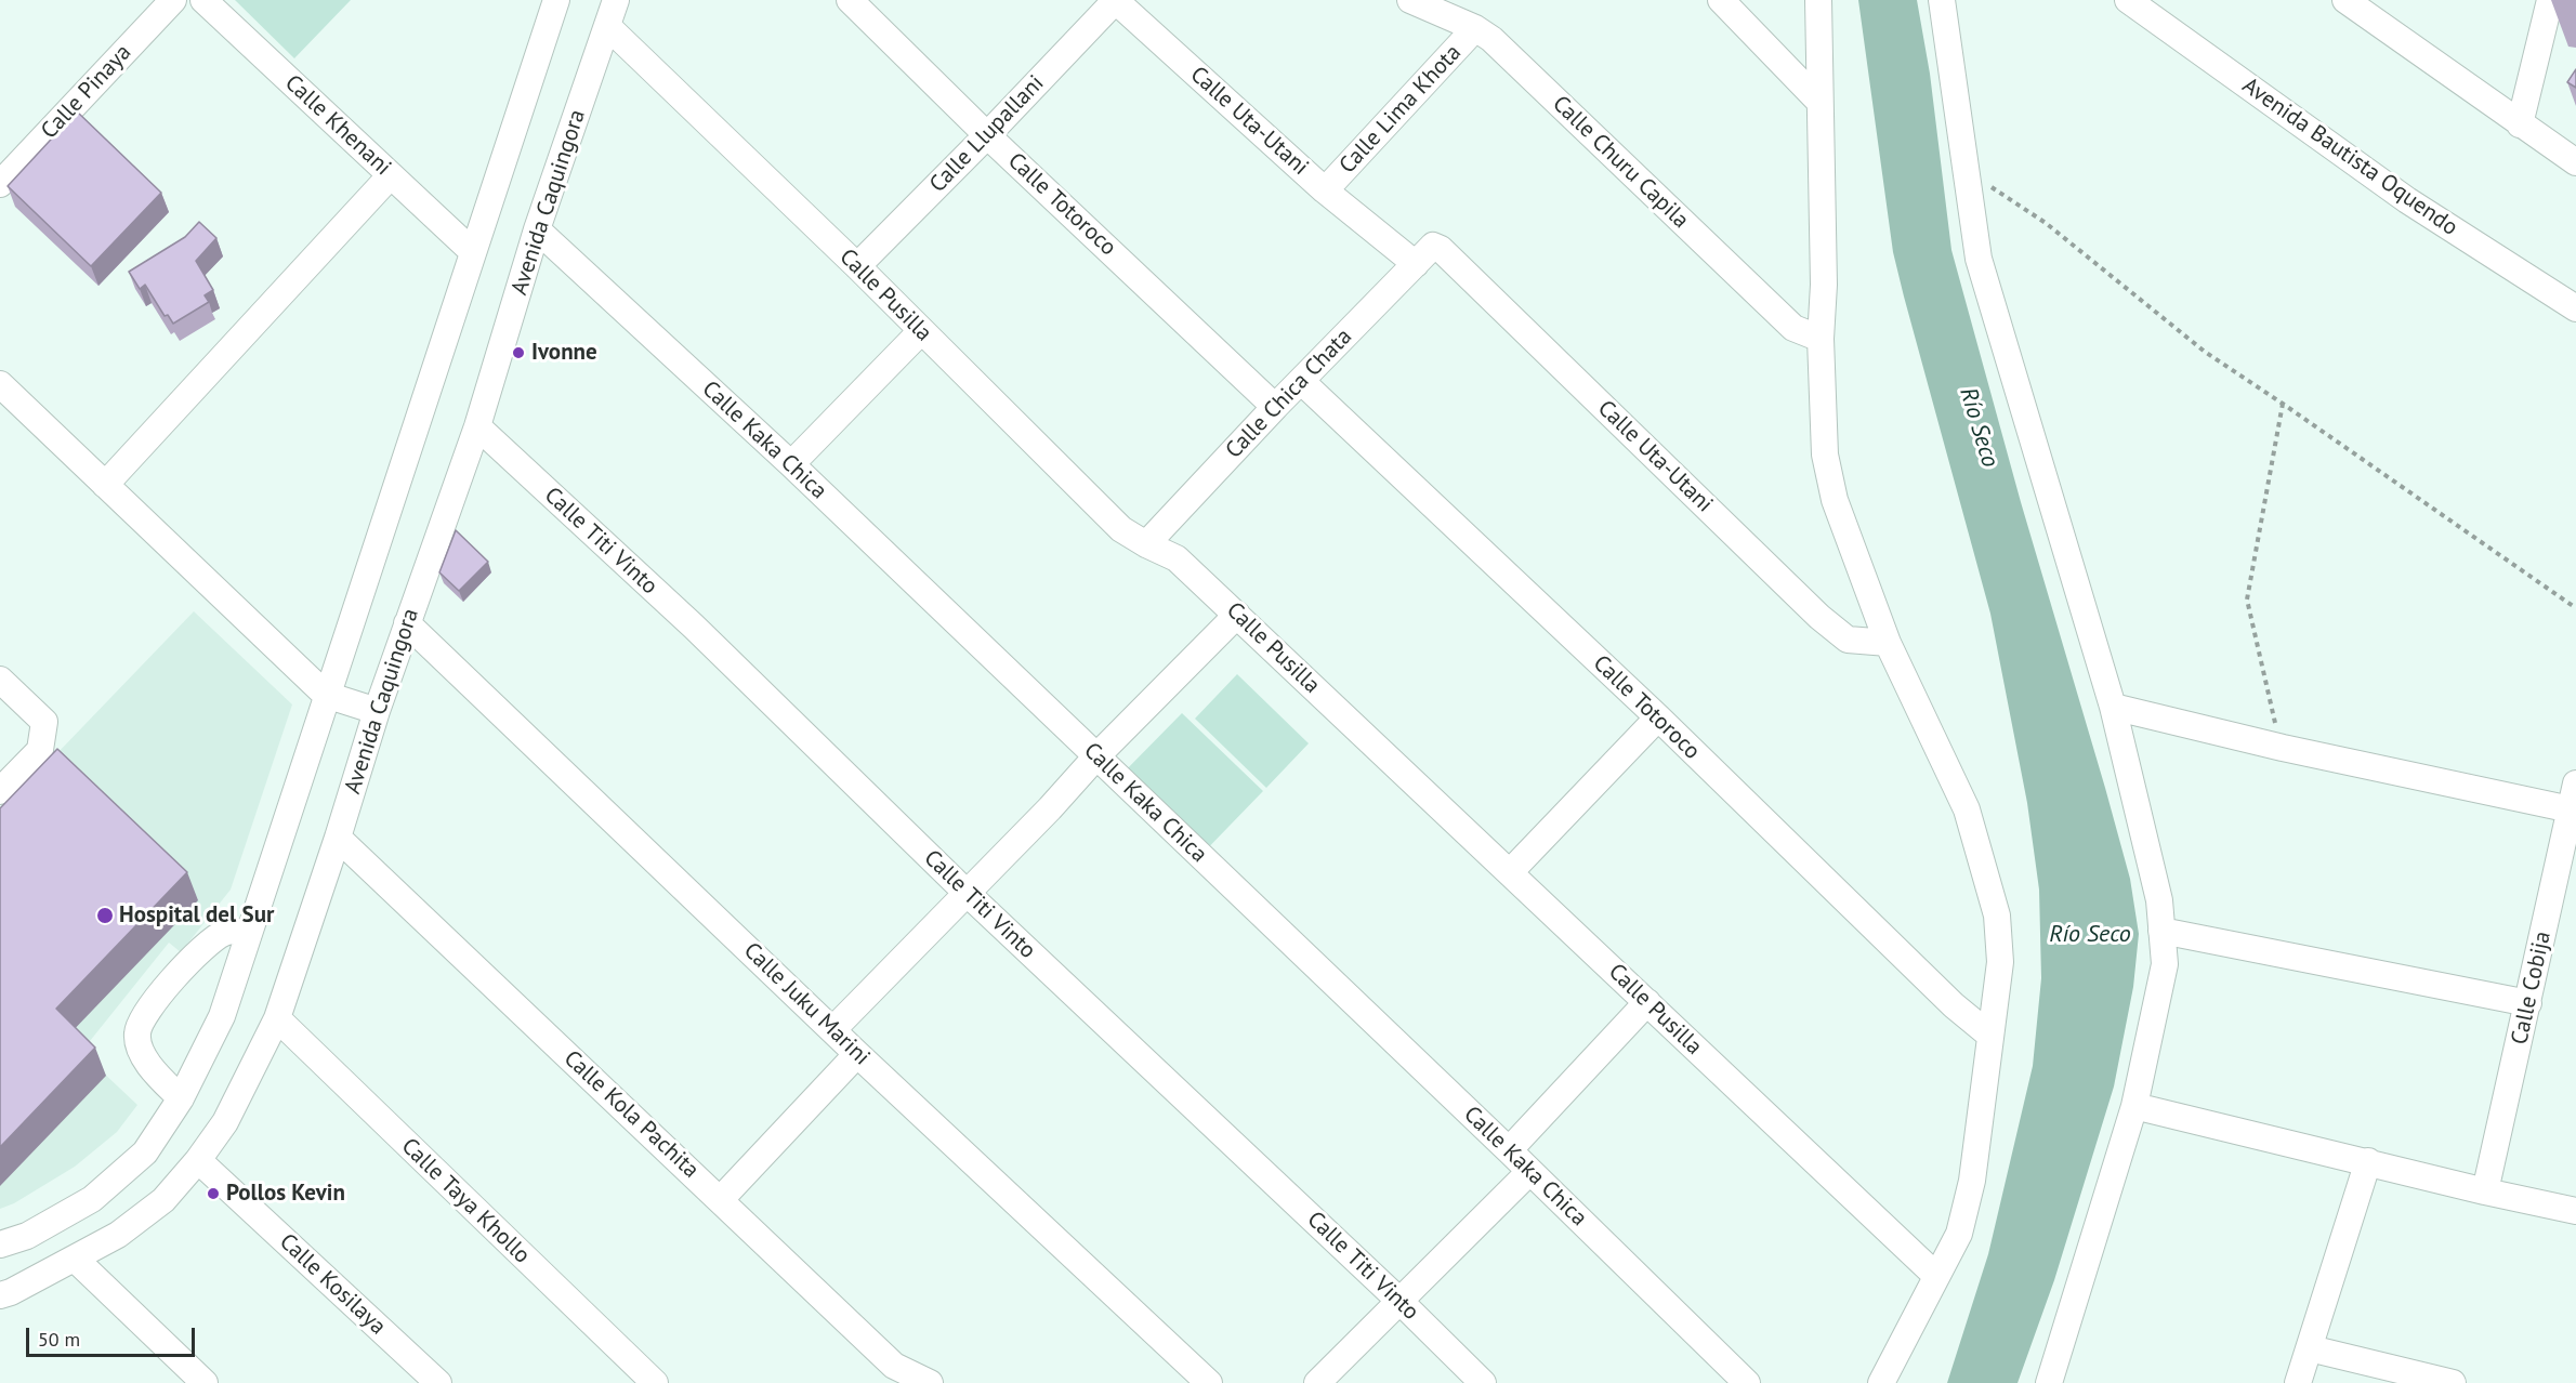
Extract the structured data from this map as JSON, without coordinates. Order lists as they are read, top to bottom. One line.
{"streets":{"street":["Calle Pinaya","Calle Lima Khota","Calle Uta-Utani","Calle Khenani","Calle Llupallani","Avenida Bautista Oquendo","Calle Churu Capila","Avenida Caquingora","Calle Totoroco","Calle Pusilla","Calle Chica Chata","Calle Kaka Chica","Calle Titi Vinto","Calle Cobija","Calle Juku Marini","Calle Kola Pachita","Calle Taya Khollo","Calle Kosilaya"]},"crossings":[["Calle Lima Khota","Calle Uta-Utani"],["Calle Lima Khota","Calle Churu Capila"],["Calle Uta-Utani","Calle Llupallani"],["Calle Uta-Utani","Calle Chica Chata"],["Calle Llupallani","Calle Totoroco"],["Calle Llupallani","Calle Pusilla"],["Avenida Caquingora","Calle Pusilla"],["Avenida Caquingora","Calle Kaka Chica"],["Avenida Caquingora","Calle Titi Vinto"],["Avenida Caquingora","Calle Juku Marini"],["Avenida Caquingora","Calle Kola Pachita"],["Avenida Caquingora","Calle Taya Khollo"],["Avenida Caquingora","Calle Kosilaya"],["Calle Totoroco","Calle Chica Chata"],["Calle Pusilla","Calle Chica Chata"]],"water":["Río Seco"],"places":["Ivonne","Hospital del Sur","Pollos Kevin"],"scale_bar":"50 m"}
